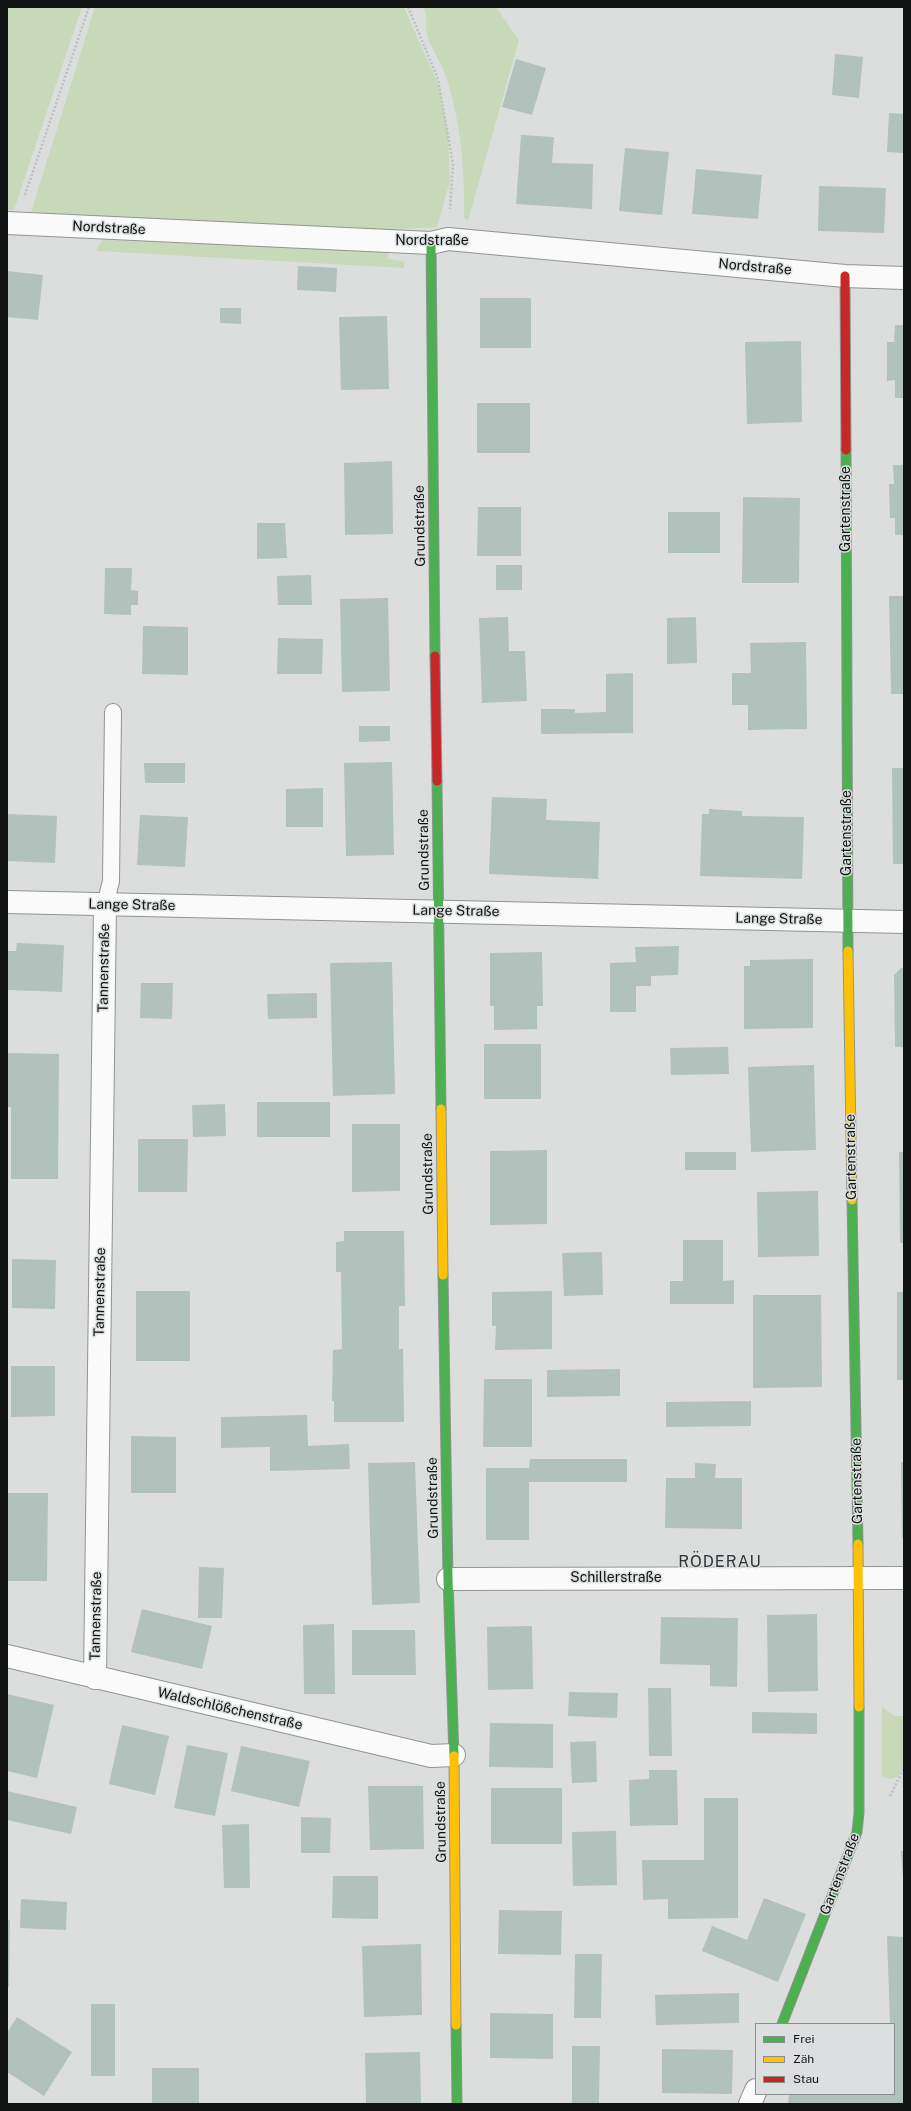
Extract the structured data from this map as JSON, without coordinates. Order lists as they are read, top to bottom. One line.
{"streets":{"street":["Nordstraße","Gartenstraße","Grundstraße","Lange Straße","Tannenstraße","Schillerstraße","Waldschlößchenstraße"]},"crossings":[["Nordstraße","Gartenstraße"],["Nordstraße","Grundstraße"],["Gartenstraße","Lange Straße"],["Gartenstraße","Schillerstraße"],["Grundstraße","Lange Straße"],["Grundstraße","Schillerstraße"],["Grundstraße","Waldschlößchenstraße"],["Lange Straße","Tannenstraße"],["Tannenstraße","Waldschlößchenstraße"]],"districts":["RÖDERAU"],"legend":["Frei","Zäh","Stau"]}
